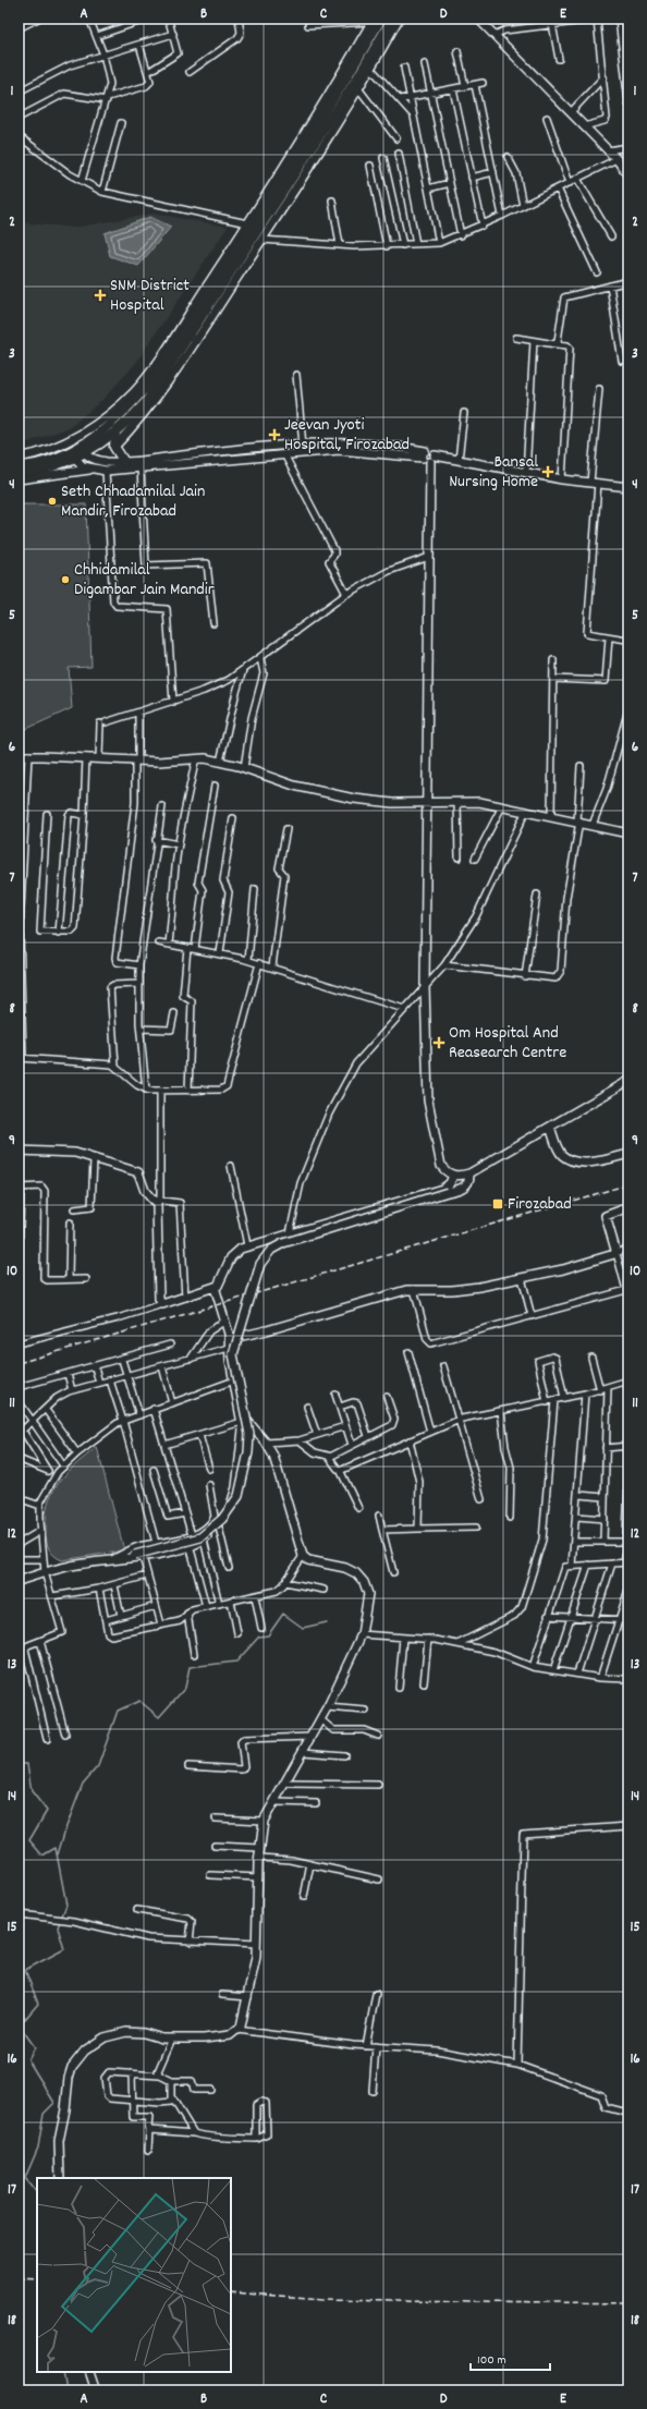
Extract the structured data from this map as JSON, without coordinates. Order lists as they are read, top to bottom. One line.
{"places":{"health":["SNM District Hospital","Jeevan Jyoti Hospital, Firozabad","Bansal Nursing Home","Om Hospital And Reasearch Centre"],"other":["Seth Chhadamilal Jain Mandir, Firozabad","Chhidamilal Digambar Jain Mandir"],"transit":["Firozabad"]},"scale_bar":"100 m","grid":{"columns":["A","B","C","D","E"],"rows":["1","2","3","4","5","6","7","8","9","10","11","12","13","14","15","16","17","18"]}}
